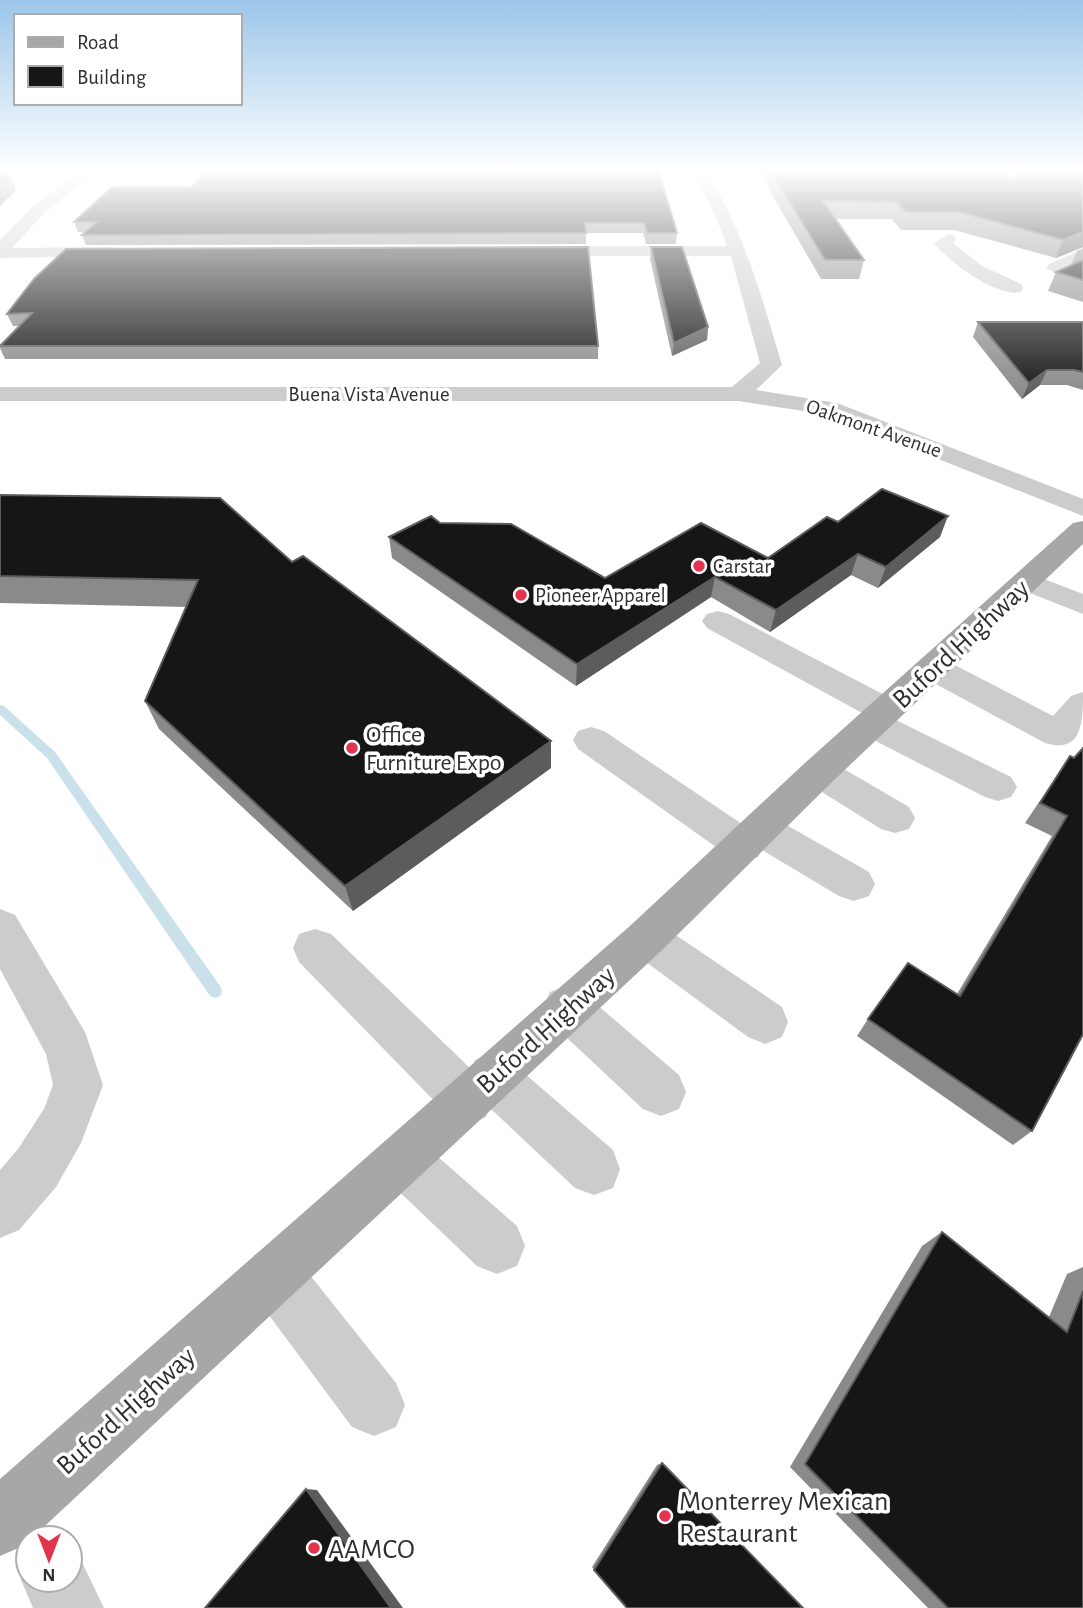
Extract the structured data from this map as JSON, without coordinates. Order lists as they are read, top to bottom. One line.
{"streets":{"main road":["Buford Highway"],"street":["Buena Vista Avenue","Oakmont Avenue"]},"crossings":[["Buena Vista Avenue","Oakmont Avenue"]],"places":["Carstar","Pioneer Apparel","Office Furniture Expo","Monterrey Mexican Restaurant","AAMCO"],"legend":["Road","Building"],"north":"bottom"}
